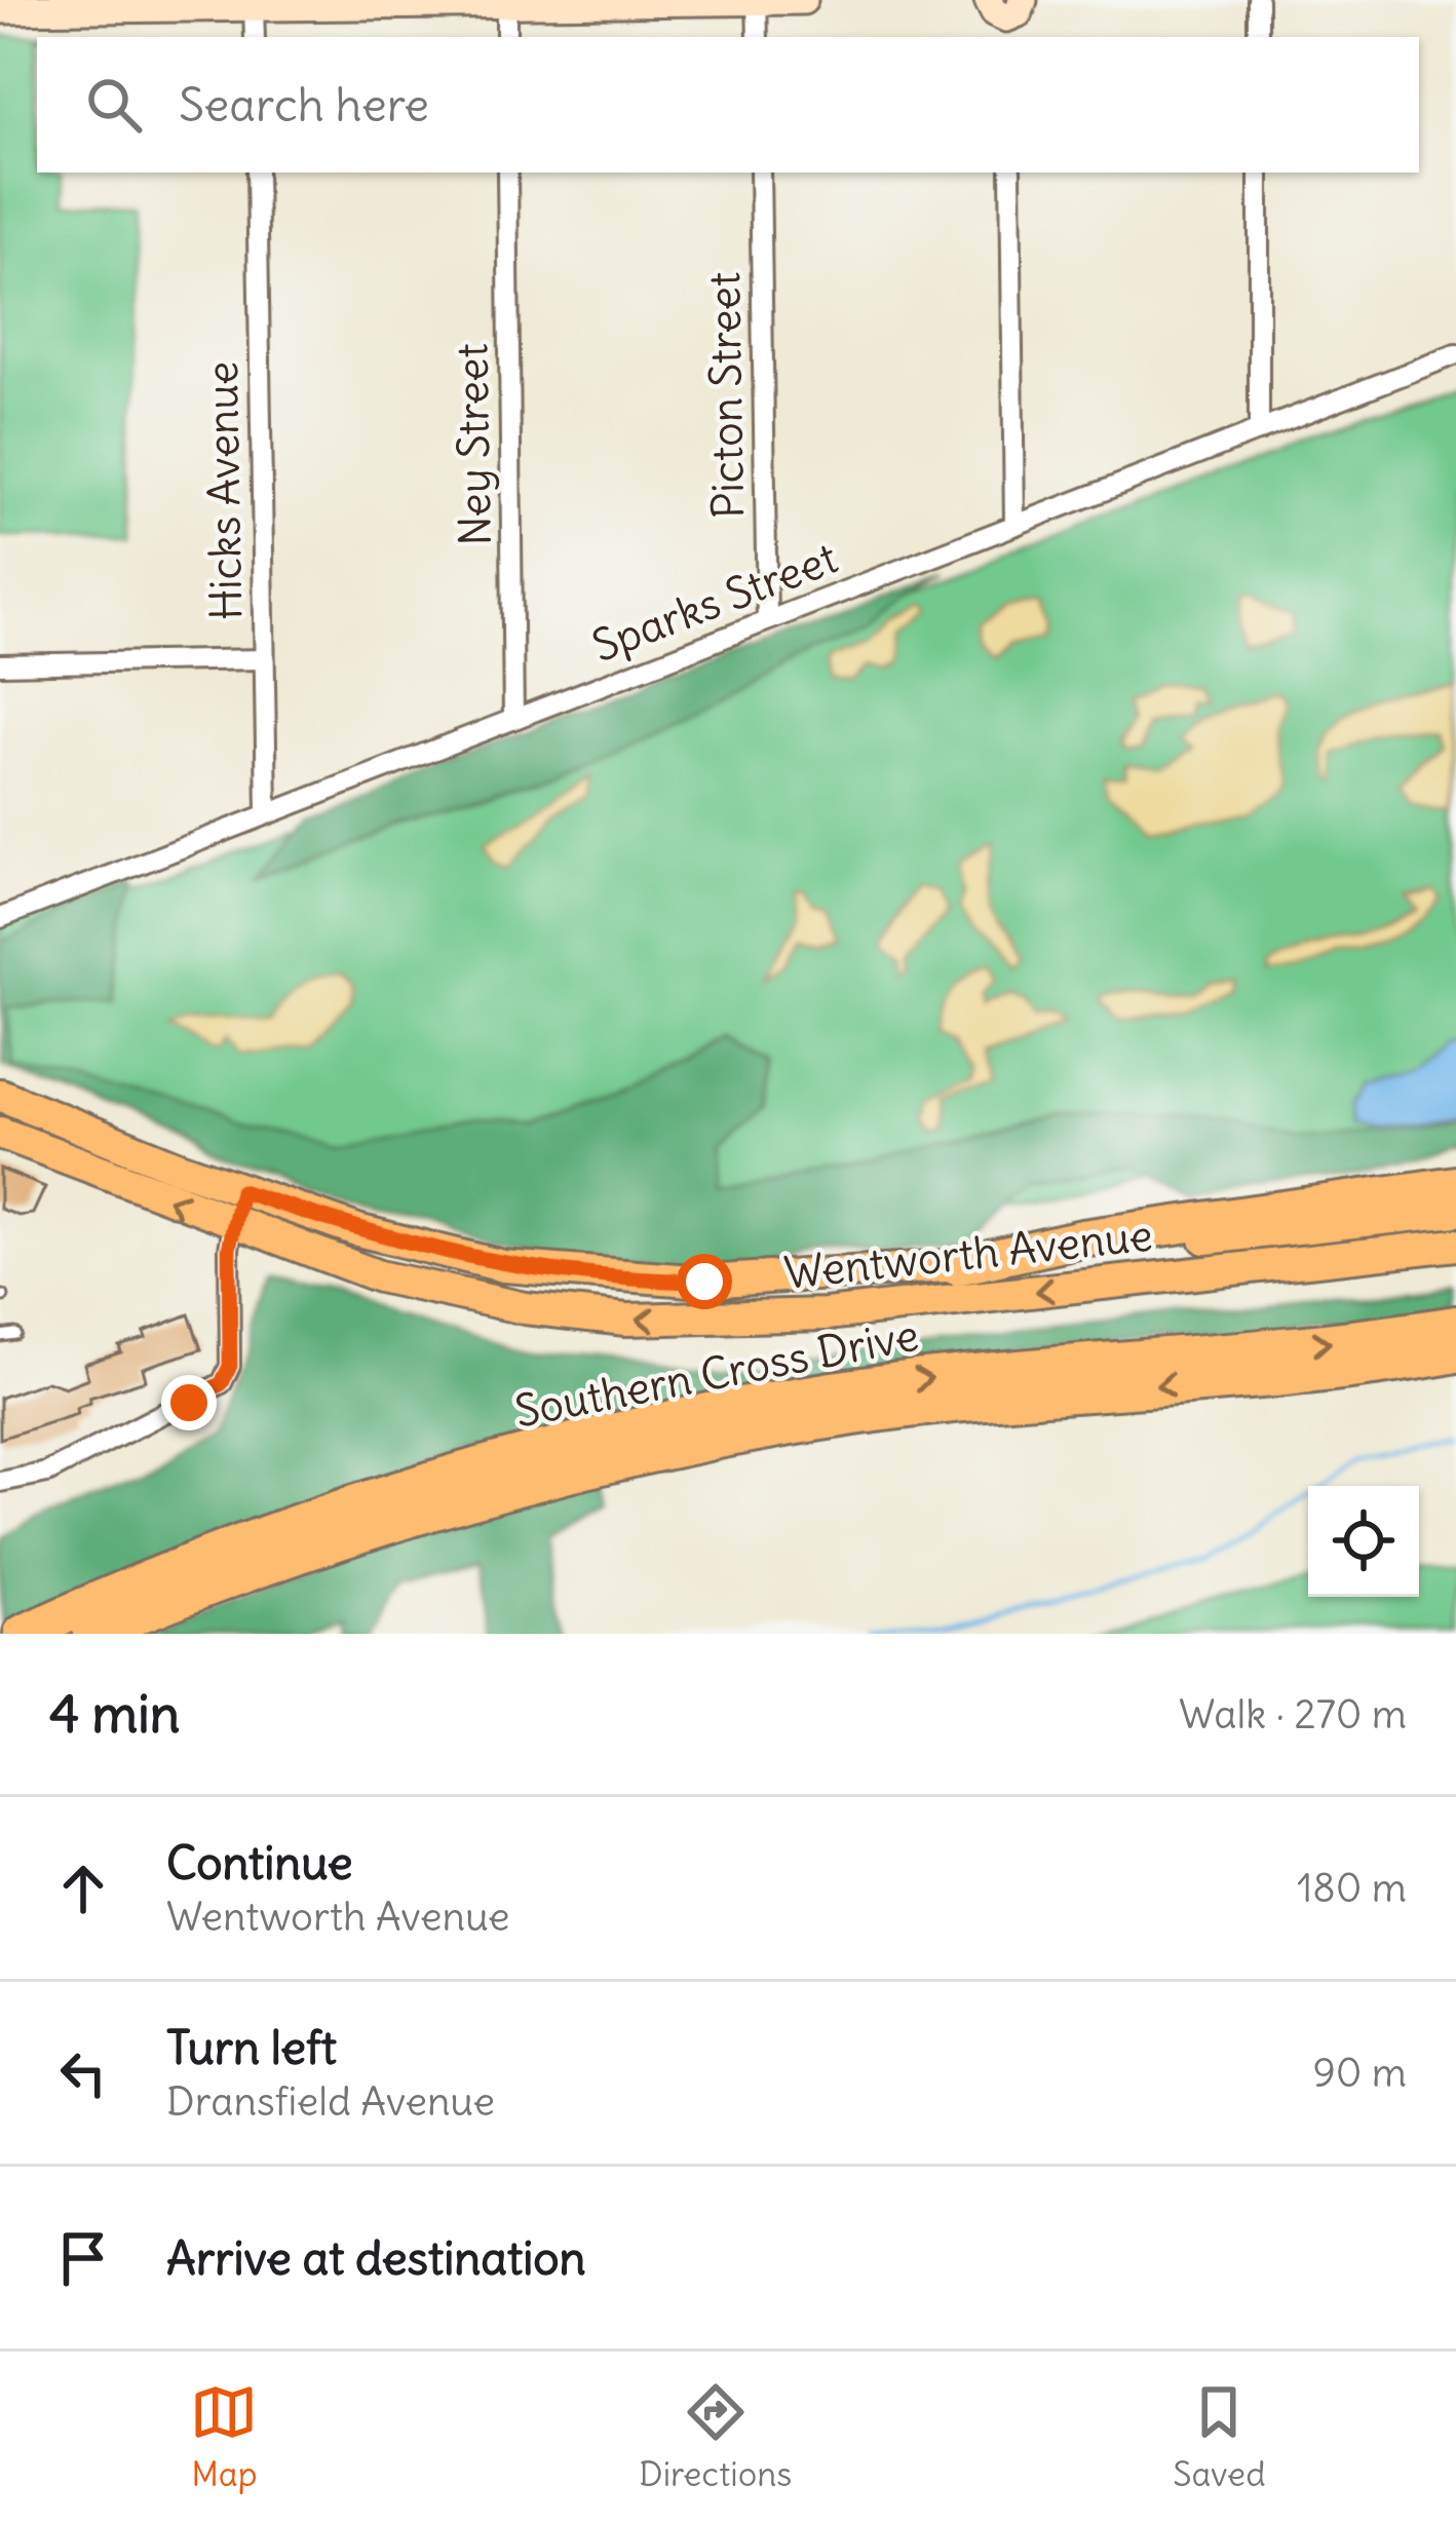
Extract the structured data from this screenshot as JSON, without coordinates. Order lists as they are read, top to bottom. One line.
{"streets":{"highway":["Southern Cross Drive"],"main road":["Wentworth Avenue"],"street":["Picton Street","Ney Street","Hicks Avenue","Sparks Street"]},"crossings":[["Picton Street","Sparks Street"],["Ney Street","Sparks Street"],["Hicks Avenue","Sparks Street"]],"page":{"search":"Search here","heading":["4 min","Walk · 270 m"],"list":[["Continue","Wentworth Avenue","180 m"],["Turn left","Dransfield Avenue","90 m"],"Arrive at destination"],"nav":["Map","Directions","Saved"]}}
